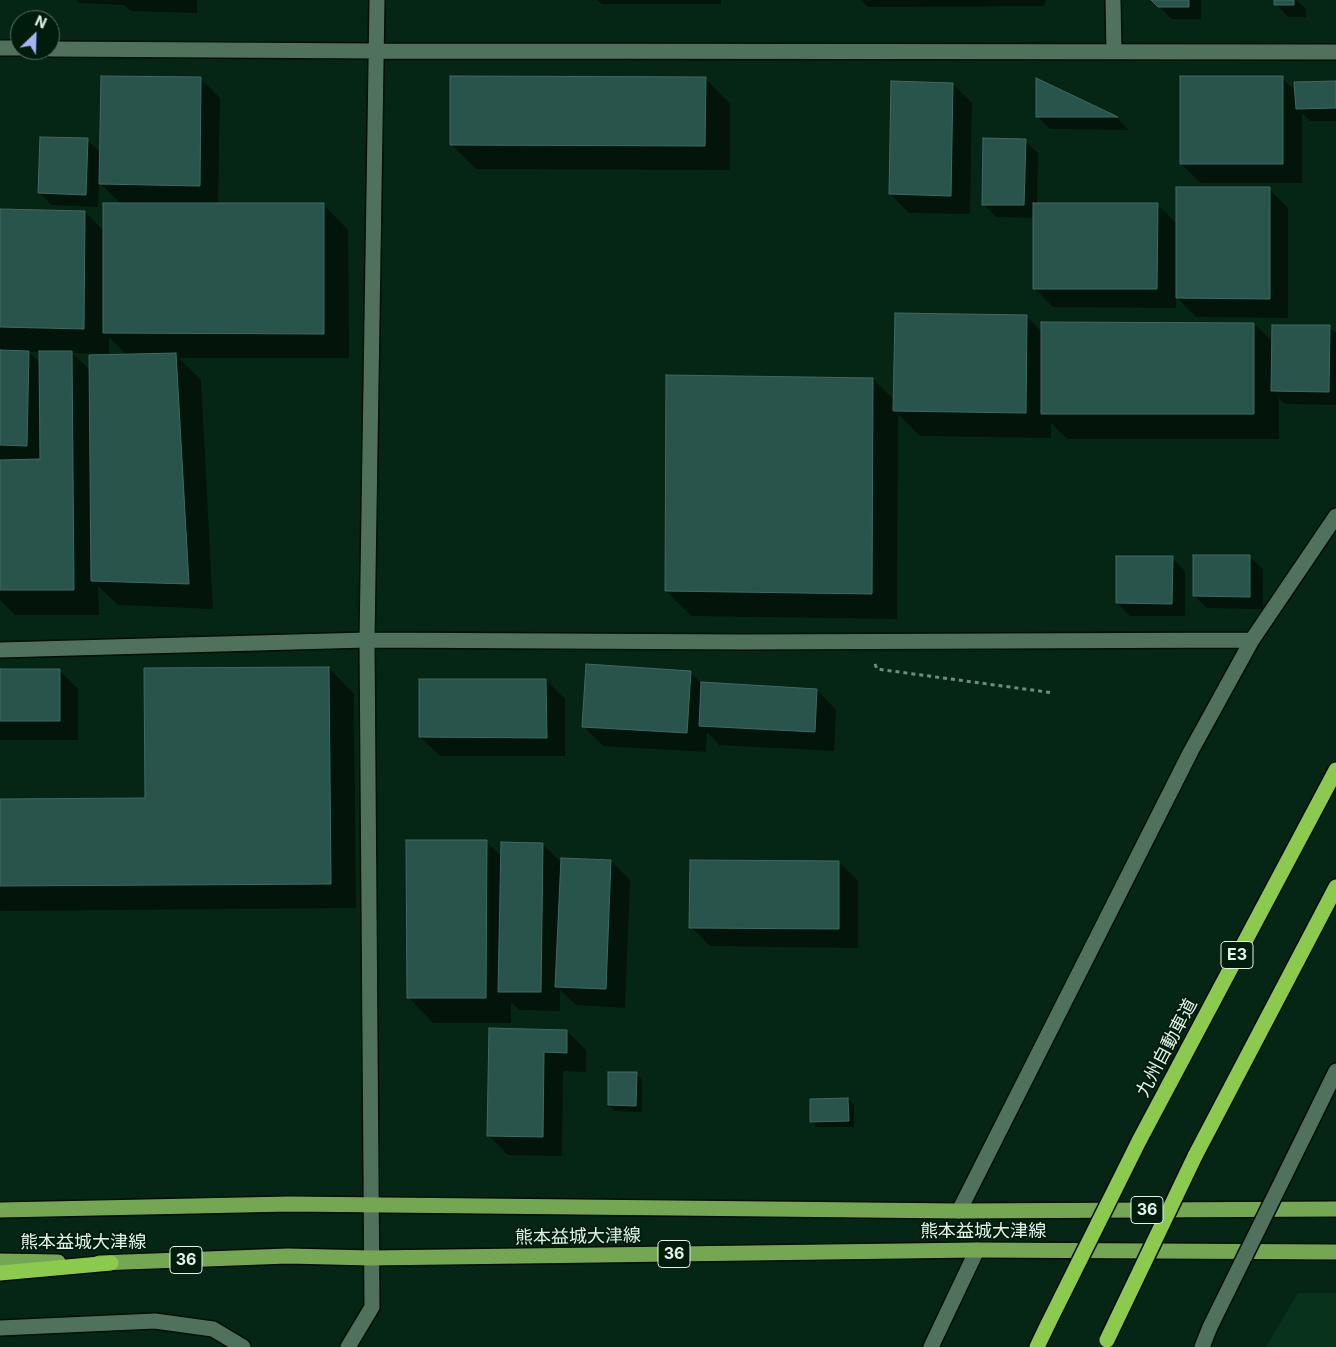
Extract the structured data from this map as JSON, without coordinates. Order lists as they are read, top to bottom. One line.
{"streets":{"highway":["E3","九州自動車道"],"main road":["36","熊本益城大津線"]},"north":"top right"}
